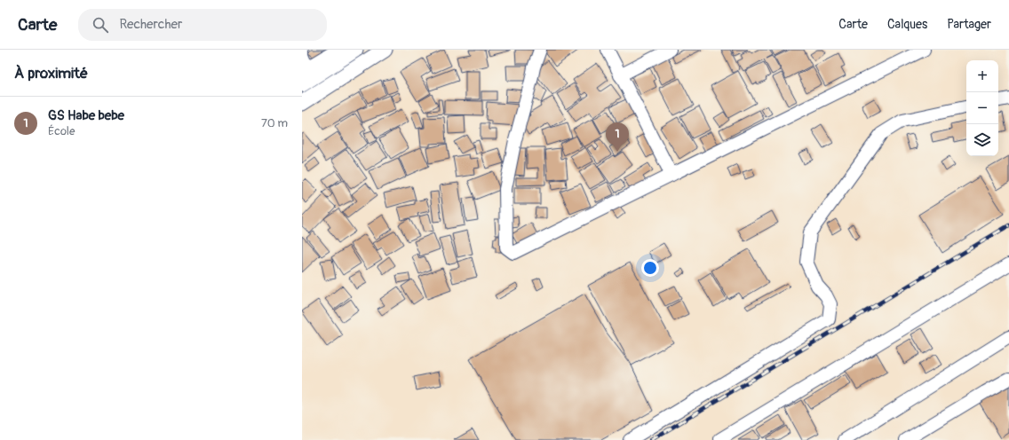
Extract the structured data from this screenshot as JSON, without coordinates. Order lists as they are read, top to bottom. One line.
{"page":{"header":"Carte","search":"Rechercher","nav":["Carte","Calques","Partager"],"heading":"À proximité","map_buttons":["+","−"],"list":[{"mark":"1","name":"GS Habe bebe","note":"École","value":"70 m"}],"pins":"1"}}
